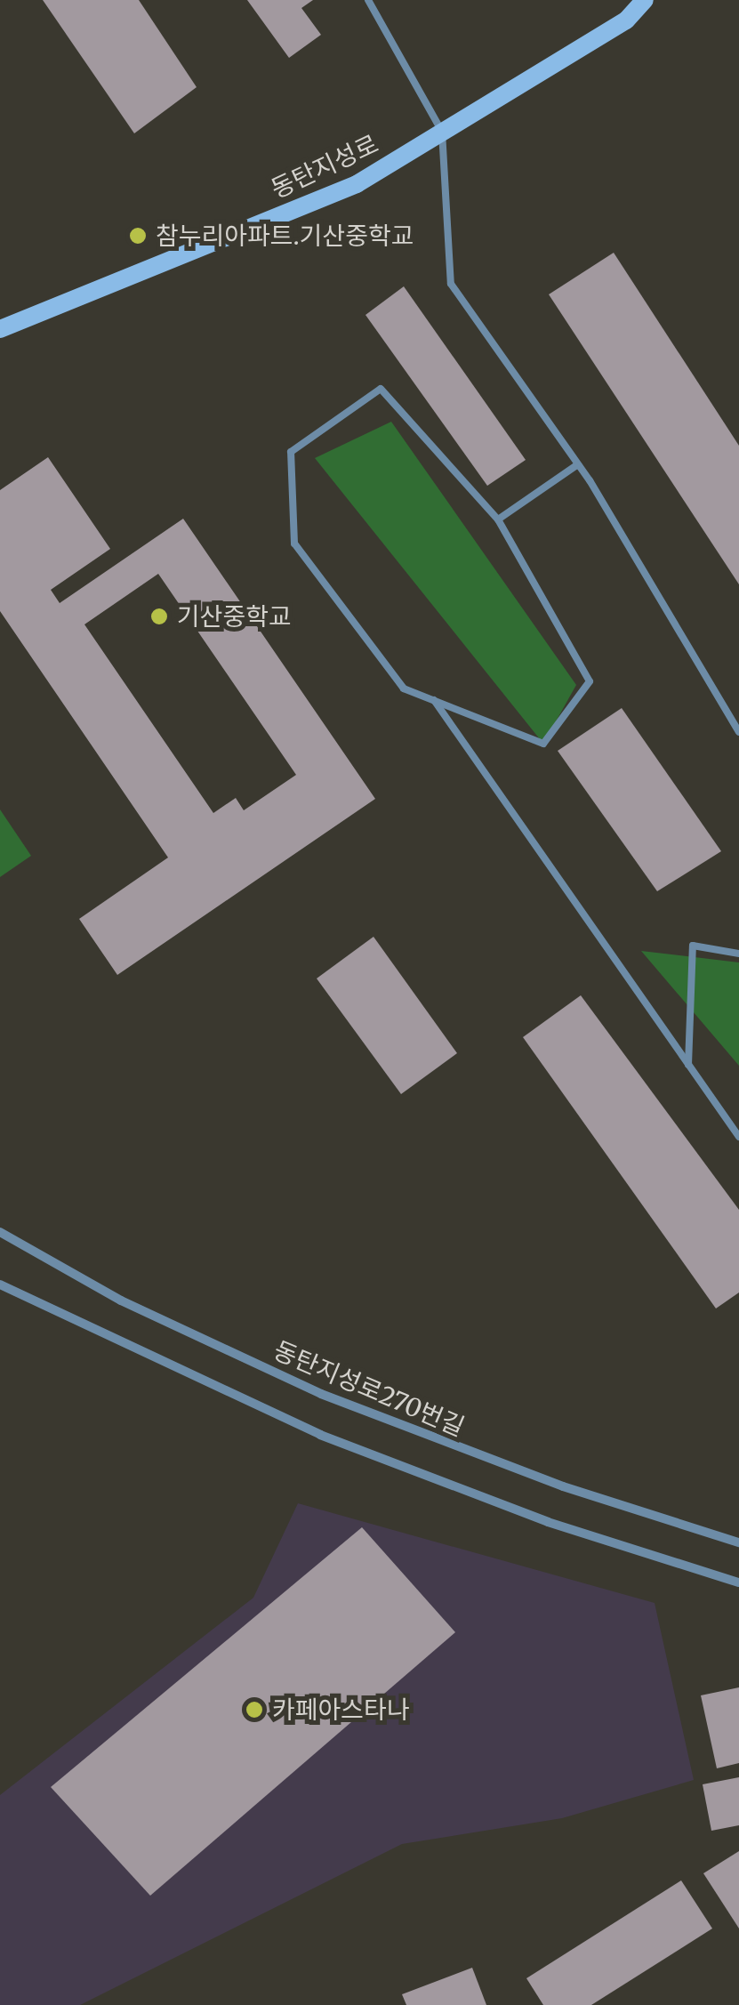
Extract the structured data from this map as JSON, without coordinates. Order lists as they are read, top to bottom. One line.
{"streets":{"main road":["동탄지성로"],"street":["동탄지성로270번길"]},"places":["참누리아파트.기산중학교","기산중학교","카페아스타나"]}
